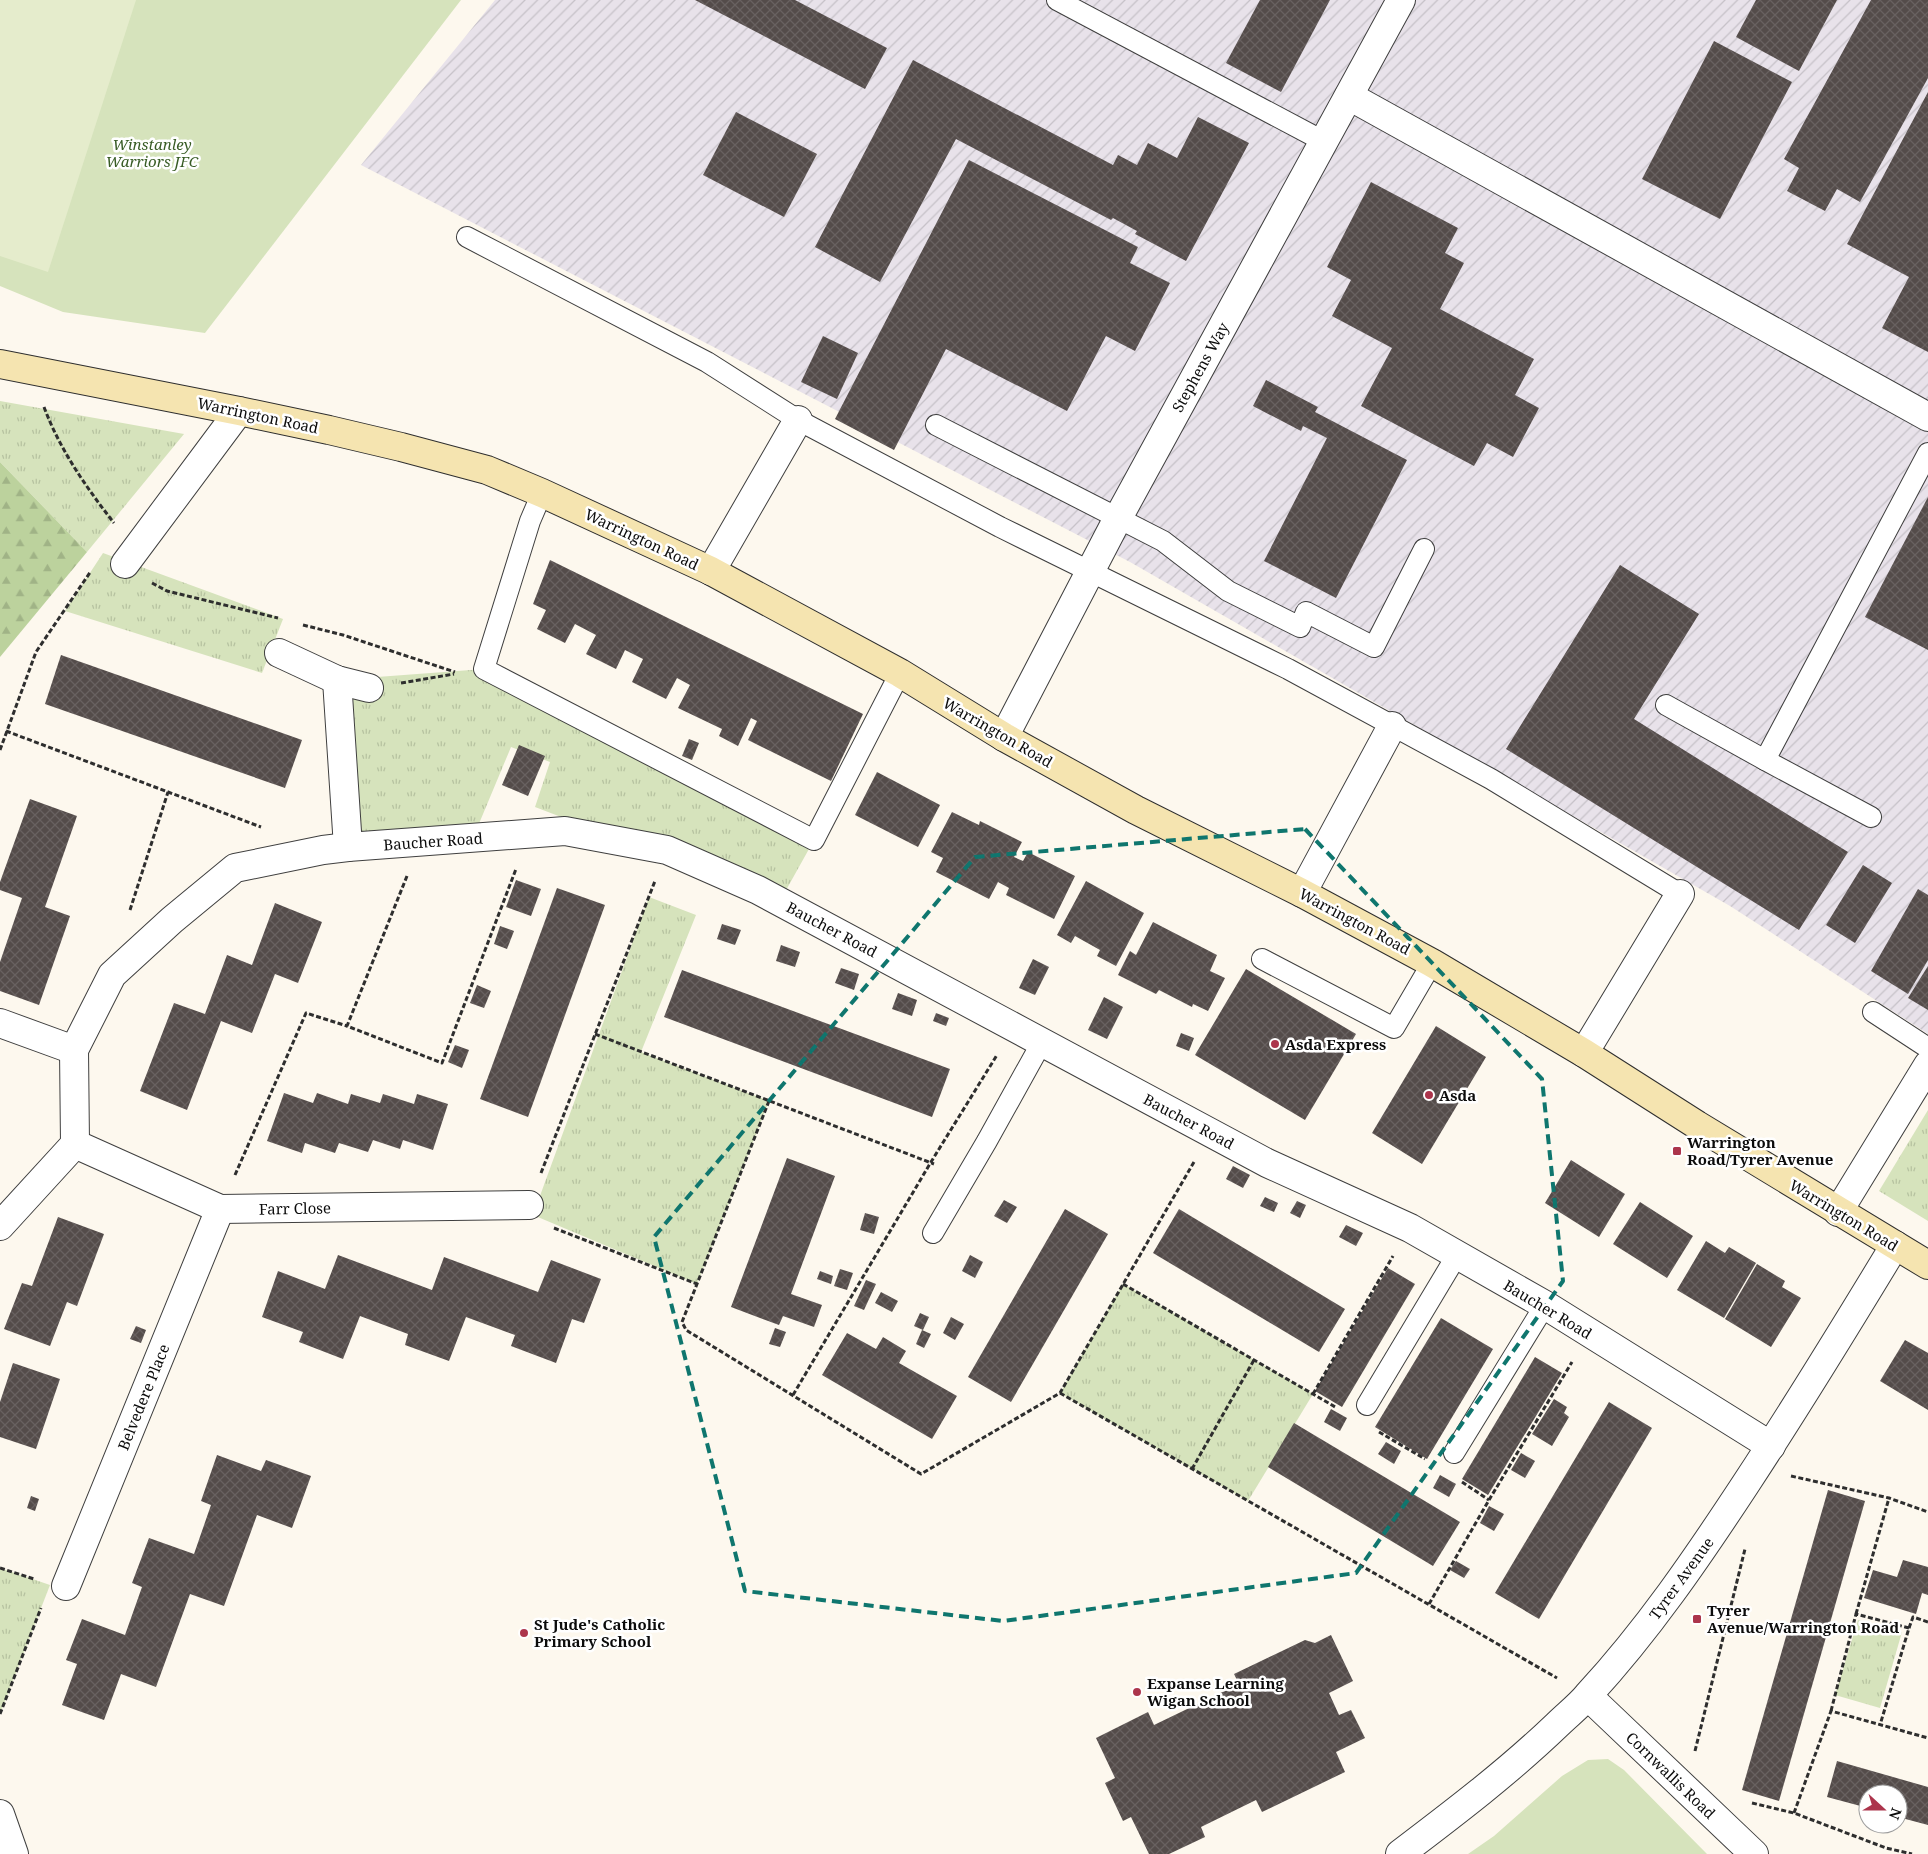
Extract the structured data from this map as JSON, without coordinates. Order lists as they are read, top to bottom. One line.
{"streets":{"main road":["Warrington Road"],"street":["Stephens Way","Baucher Road","Farr Close","Belvedere Place","Tyrer Avenue","Cornwallis Road"]},"crossings":[["Stephens Way","Warrington Road"],["Warrington Road","Tyrer Avenue"],["Baucher Road","Farr Close"],["Baucher Road","Tyrer Avenue"],["Farr Close","Belvedere Place"],["Tyrer Avenue","Cornwallis Road"]],"parks":["Winstanley Warriors JFC"],"places":{"other":["Asda Express","Asda","St Jude's Catholic Primary School","Expanse Learning Wigan School"],"transit":["Warrington Road/Tyrer Avenue","Tyrer Avenue/Warrington Road"]},"north":"right"}
